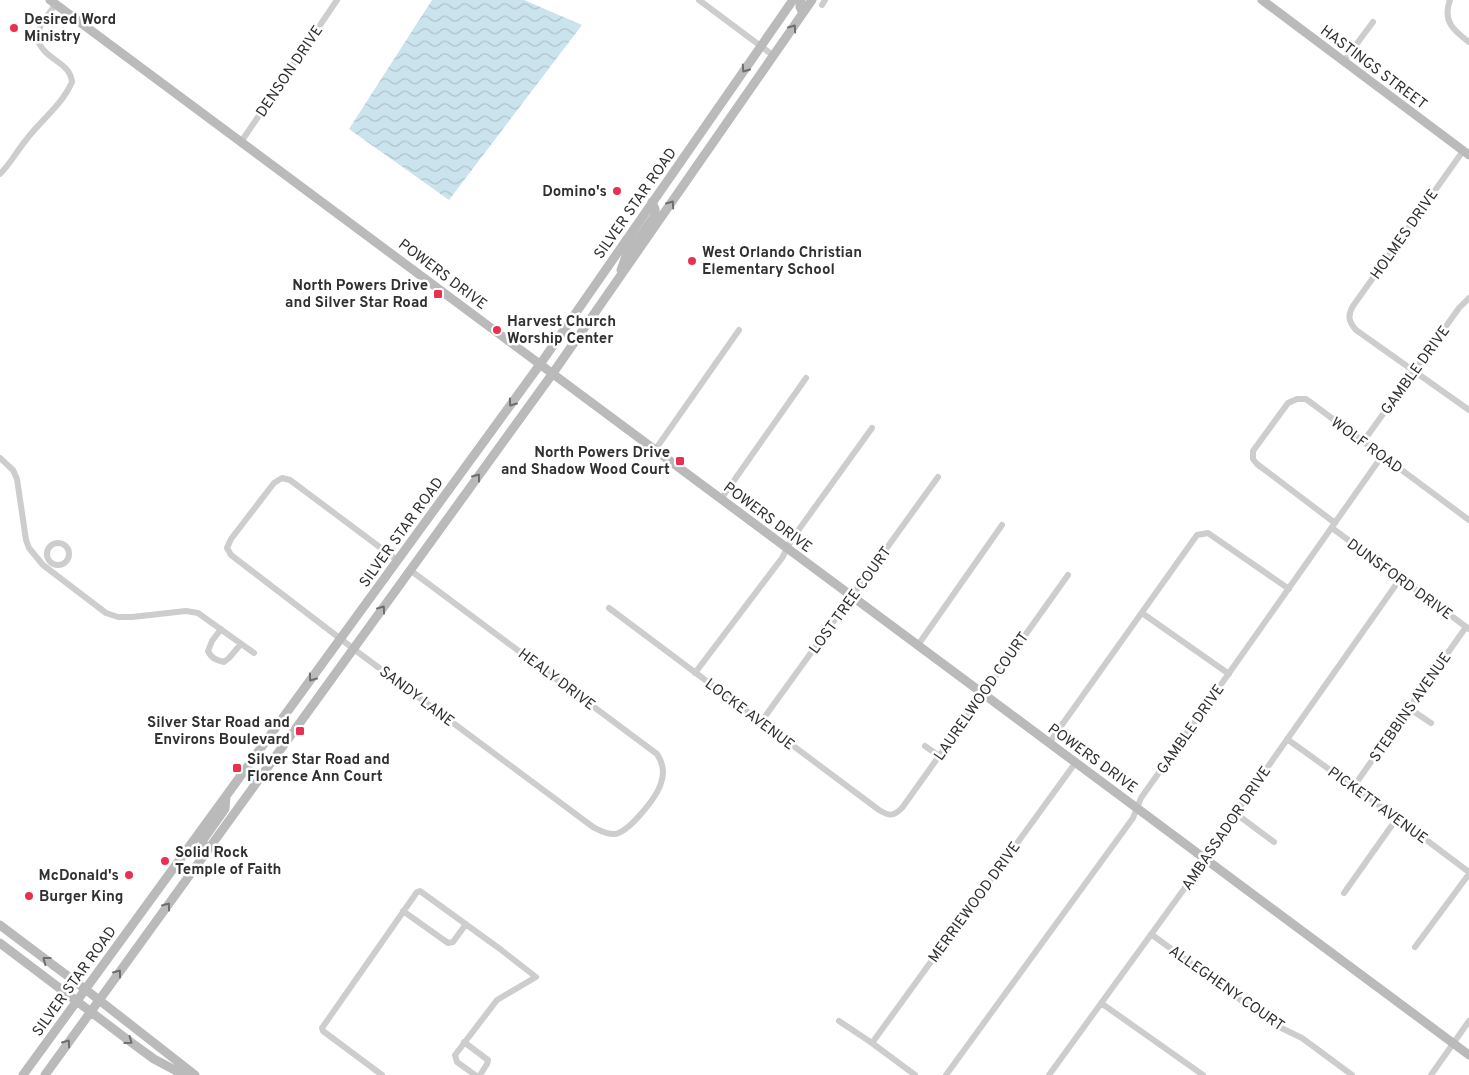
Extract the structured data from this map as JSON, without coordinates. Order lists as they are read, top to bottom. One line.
{"streets":{"main road":["HASTINGS STREET","SILVER STAR ROAD","POWERS DRIVE"],"street":["DENSON DRIVE","HOLMES DRIVE","GAMBLE DRIVE","WOLF ROAD","DUNSFORD DRIVE","LOST TREE COURT","HEALY DRIVE","SANDY LANE","LAURELWOOD COURT","STEBBINS AVENUE","LOCKE AVENUE","PICKETT AVENUE","AMBASSADOR DRIVE","MERRIEWOOD DRIVE","ALLEGHENY COURT"]},"crossings":[["HASTINGS STREET","HOLMES DRIVE"],["DENSON DRIVE","POWERS DRIVE"],["SILVER STAR ROAD","POWERS DRIVE"],["SILVER STAR ROAD","HEALY DRIVE"],["SILVER STAR ROAD","SANDY LANE"],["HOLMES DRIVE","GAMBLE DRIVE"],["POWERS DRIVE","GAMBLE DRIVE"],["POWERS DRIVE","LOST TREE COURT"],["POWERS DRIVE","LAURELWOOD COURT"],["POWERS DRIVE","AMBASSADOR DRIVE"],["POWERS DRIVE","MERRIEWOOD DRIVE"],["GAMBLE DRIVE","WOLF ROAD"],["GAMBLE DRIVE","DUNSFORD DRIVE"],["WOLF ROAD","DUNSFORD DRIVE"],["DUNSFORD DRIVE","STEBBINS AVENUE"],["DUNSFORD DRIVE","AMBASSADOR DRIVE"],["LOST TREE COURT","LOCKE AVENUE"],["HEALY DRIVE","SANDY LANE"],["LAURELWOOD COURT","LOCKE AVENUE"],["STEBBINS AVENUE","PICKETT AVENUE"],["PICKETT AVENUE","AMBASSADOR DRIVE"],["AMBASSADOR DRIVE","ALLEGHENY COURT"]],"places":{"other":["Desired Word Ministry","Domino's","West Orlando Christian Elementary School","Harvest Church Worship Center","Solid Rock Temple of Faith","McDonald's","Burger King"],"transit":["North Powers Drive and Silver Star Road","North Powers Drive and Shadow Wood Court","Silver Star Road and Environs Boulevard","Silver Star Road and Florence Ann Court"]}}
